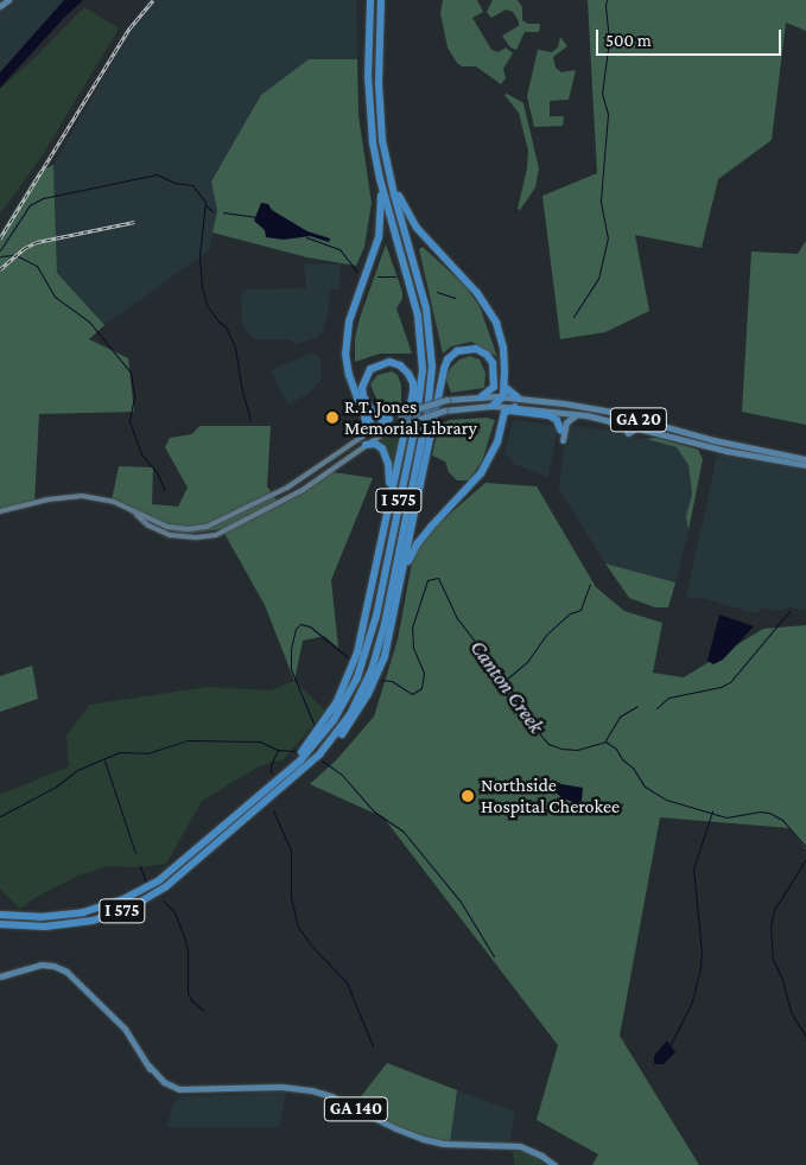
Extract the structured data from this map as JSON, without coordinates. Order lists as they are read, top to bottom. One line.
{"streets":{"highway":["I 575"],"main road":["GA 20","GA 140"]},"water":["Canton Creek"],"places":["R.T. Jones Memorial Library","Northside Hospital Cherokee"],"scale_bar":"500 m"}
